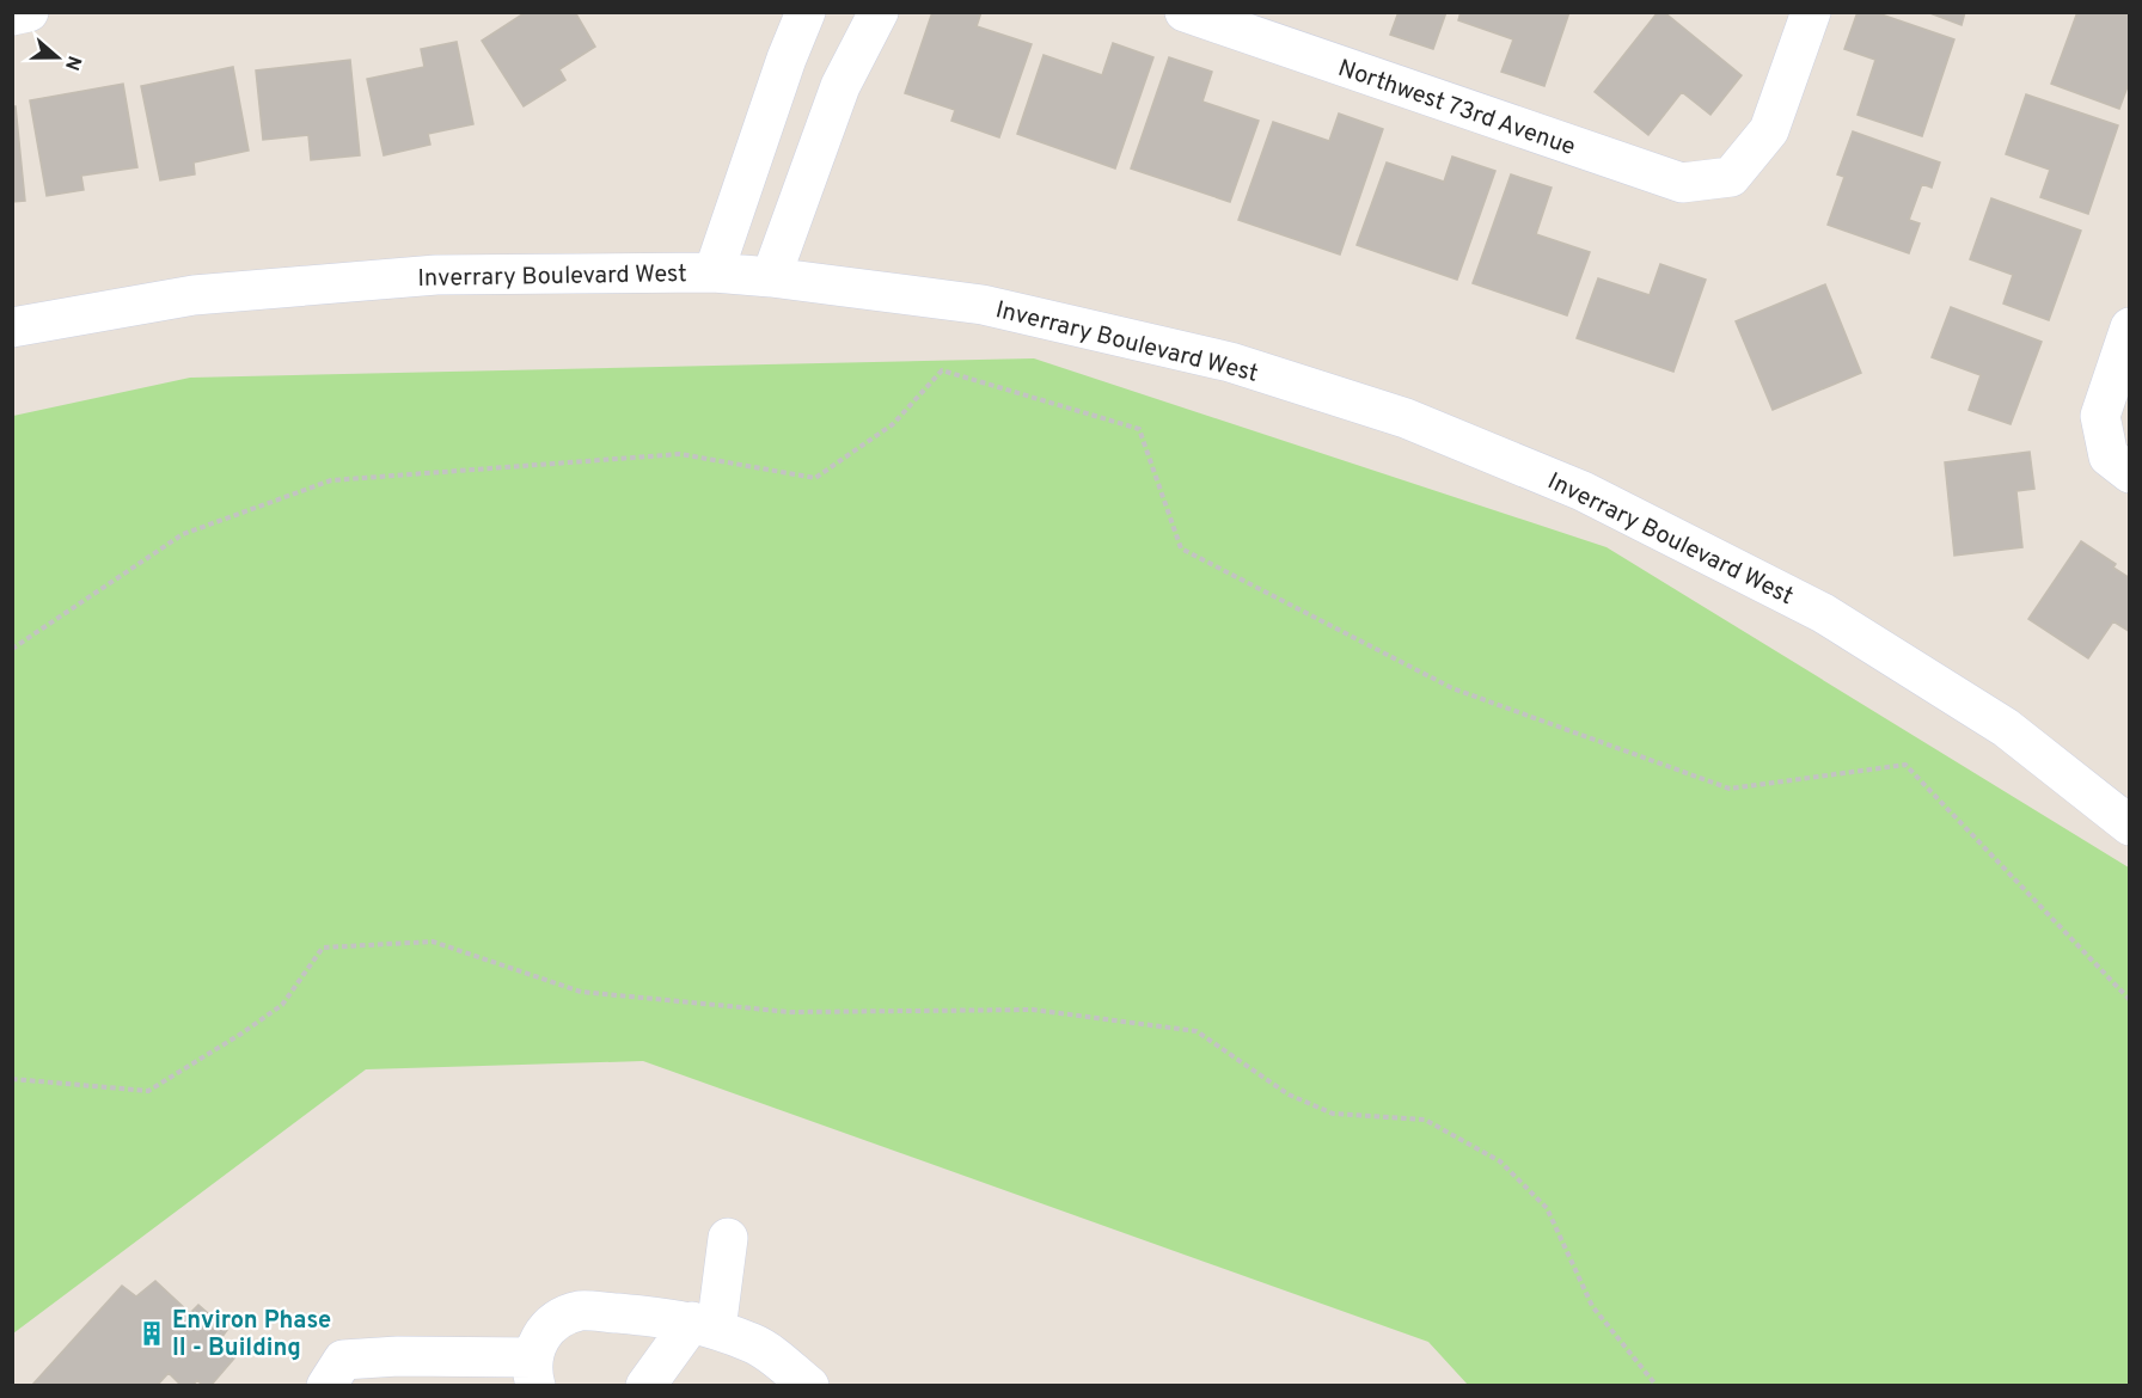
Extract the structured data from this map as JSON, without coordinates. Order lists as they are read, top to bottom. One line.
{"streets":{"street":["Northwest 73rd Avenue","Inverrary Boulevard West"]},"places":{"building":["Environ Phase II - Building"]},"north":"right"}
